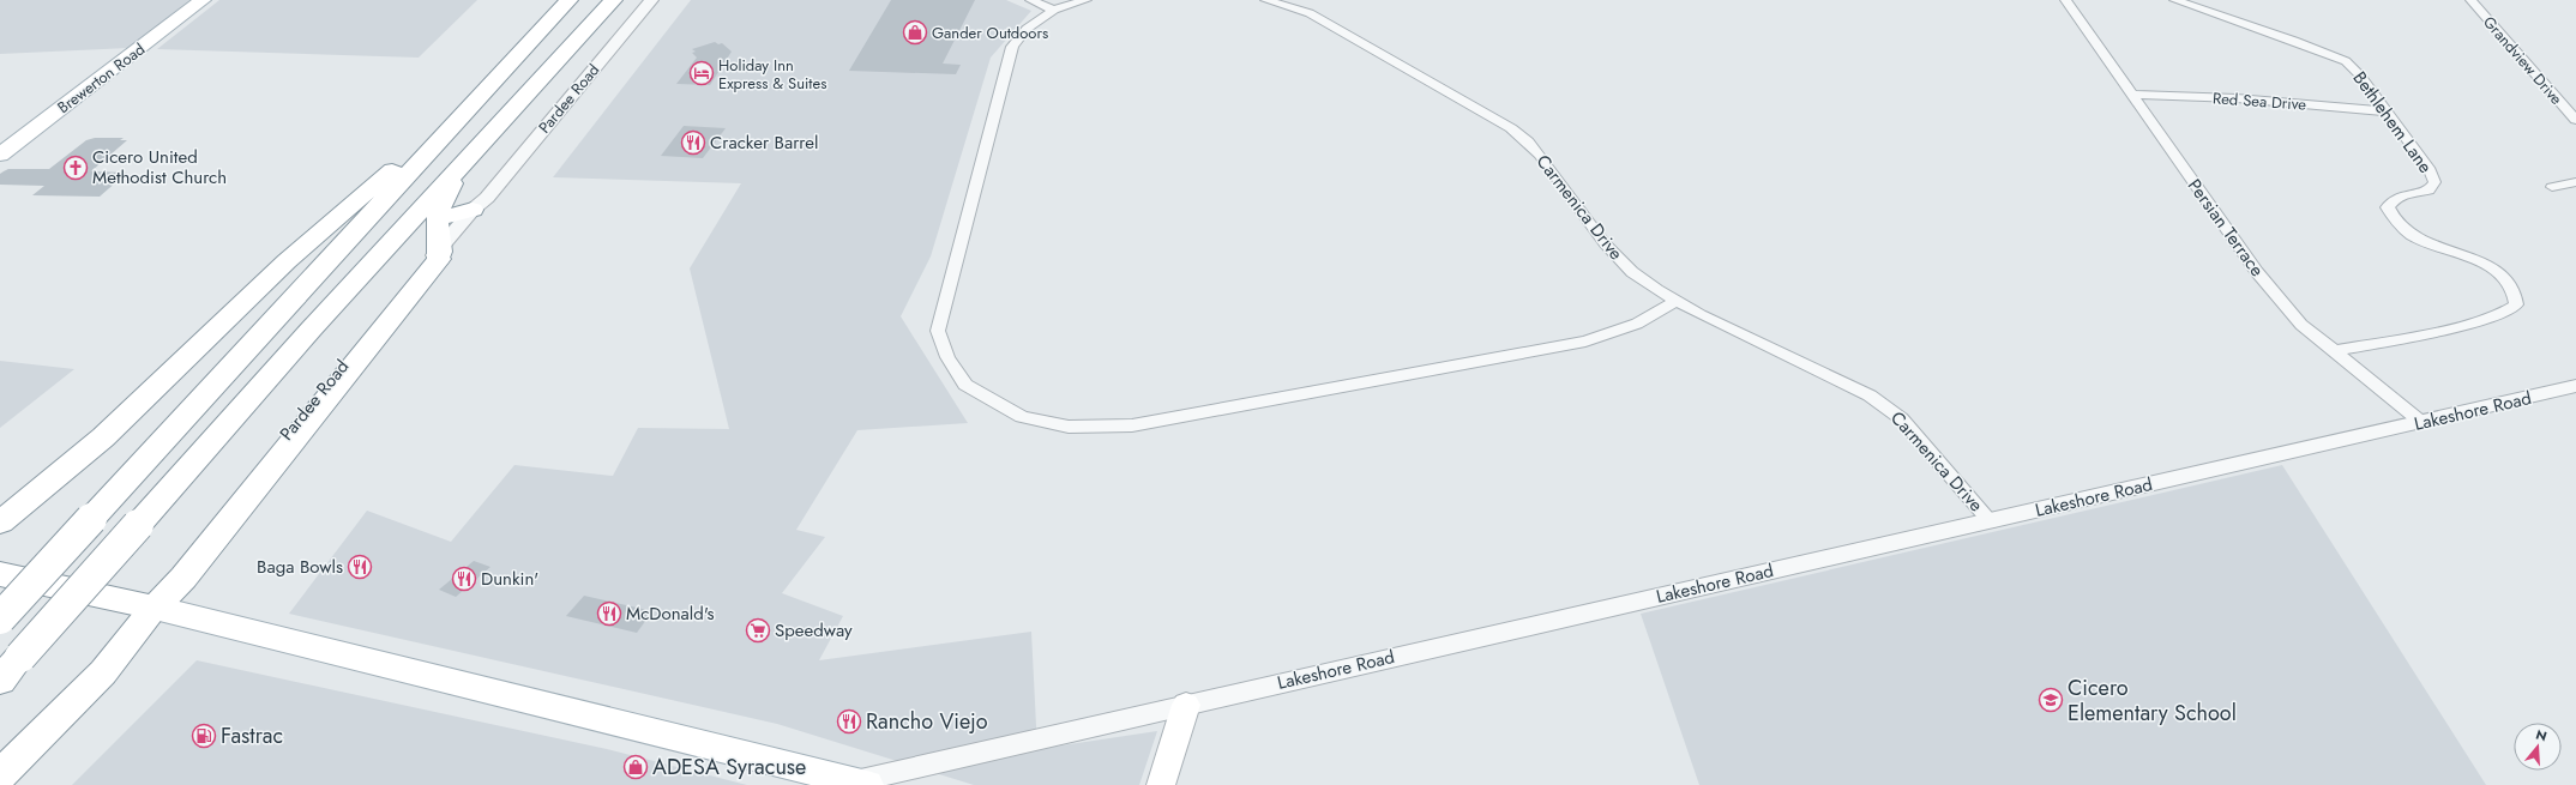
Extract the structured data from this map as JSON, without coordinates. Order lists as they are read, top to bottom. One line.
{"streets":{"highway":["Pardee Road"],"main road":["Brewerton Road"],"street":["Grandview Drive","Red Sea Drive","Bethlehem Lane","Carmenica Drive","Persian Terrace","Lakeshore Road"]},"crossings":[["Red Sea Drive","Bethlehem Lane"],["Red Sea Drive","Persian Terrace"],["Bethlehem Lane","Persian Terrace"],["Carmenica Drive","Lakeshore Road"],["Persian Terrace","Lakeshore Road"]],"places":{"shop":["Gander Outdoors","ADESA Syracuse"],"hotel":["Holiday Inn Express & Suites"],"restaurant":["Cracker Barrel","Baga Bowls","Dunkin'","McDonald's","Rancho Viejo"],"church":["Cicero United Methodist Church"],"supermarket":["Speedway"],"school or university":["Cicero Elementary School"],"fuel station":["Fastrac"]},"north":"top"}
